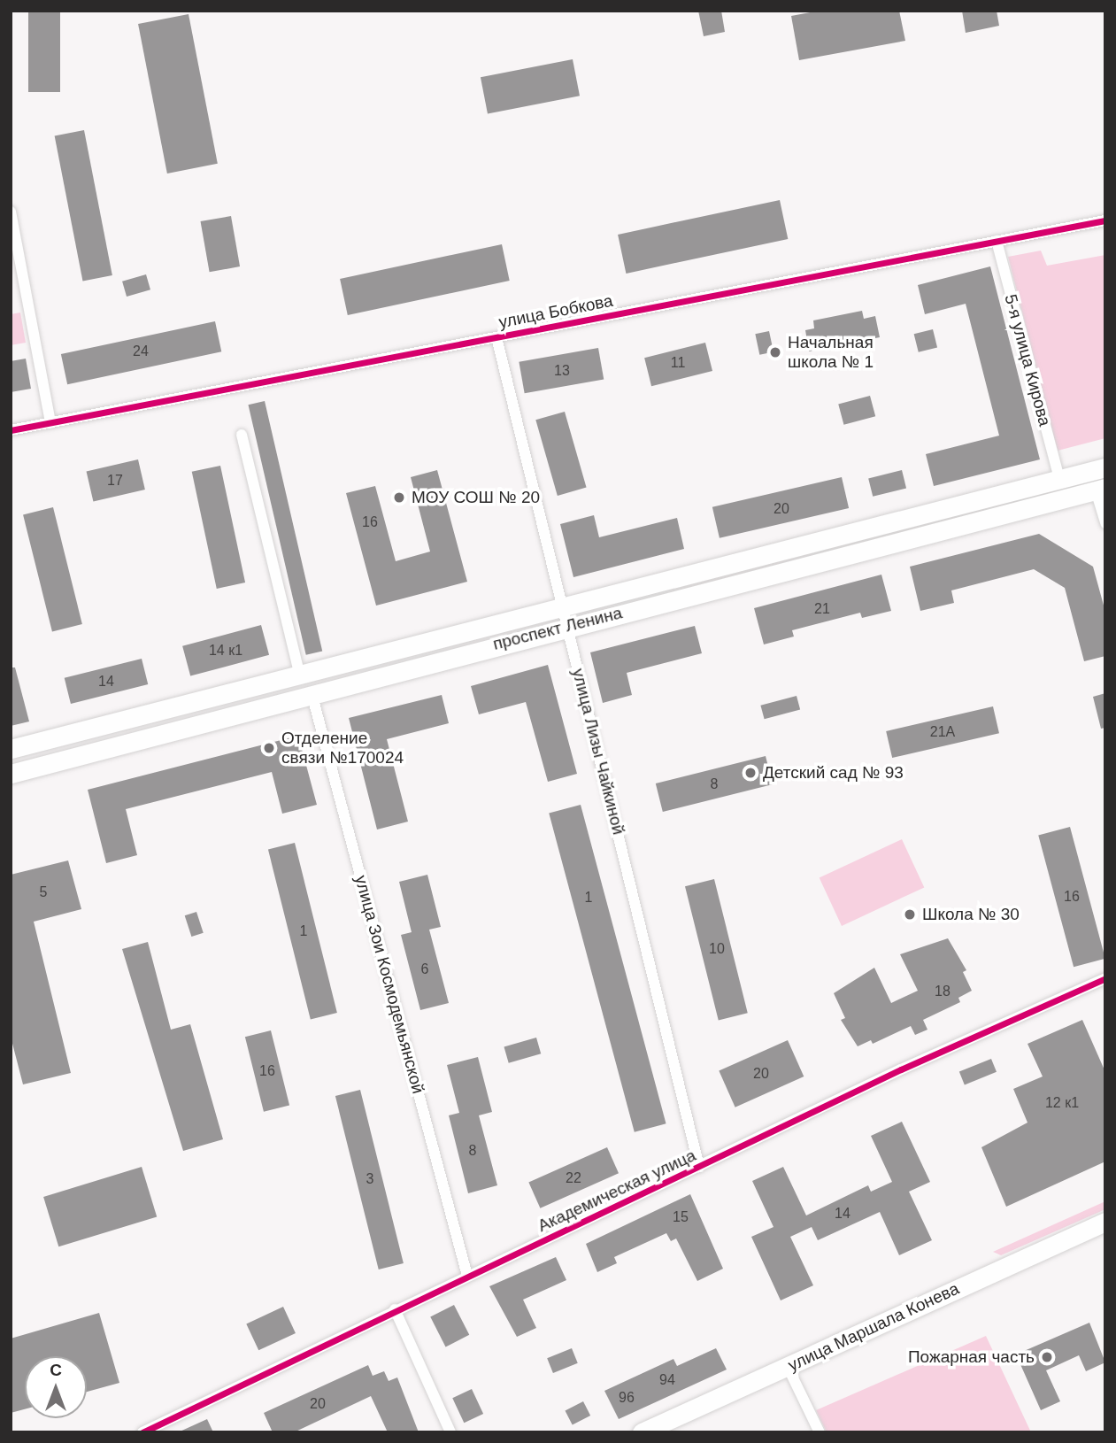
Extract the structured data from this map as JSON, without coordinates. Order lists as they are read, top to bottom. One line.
{"streets":{"main road":["проспект Ленина","улица Маршала Конева"],"street":["улица Бобкова","5-я улица Кирова","улица Лизы Чайкиной","улица Зои Космодемьянской","Академическая улица"]},"crossings":[["улица Бобкова","5-я улица Кирова"],["улица Бобкова","улица Лизы Чайкиной"],["5-я улица Кирова","проспект Ленина"],["проспект Ленина","улица Лизы Чайкиной"],["проспект Ленина","улица Зои Космодемьянской"],["улица Лизы Чайкиной","Академическая улица"],["улица Зои Космодемьянской","Академическая улица"]],"places":["Начальная школа № 1","МОУ СОШ № 20","Отделение связи №170024","Детский сад № 93","Школа № 30","Пожарная часть"],"house_numbers":["24","11","13","17","20","16","21","14 к1","14","21А","8","5","16","1","1","10","6","18","16","20","12 к1","8","22","3","14","15","94","96","20"],"north":"top"}
